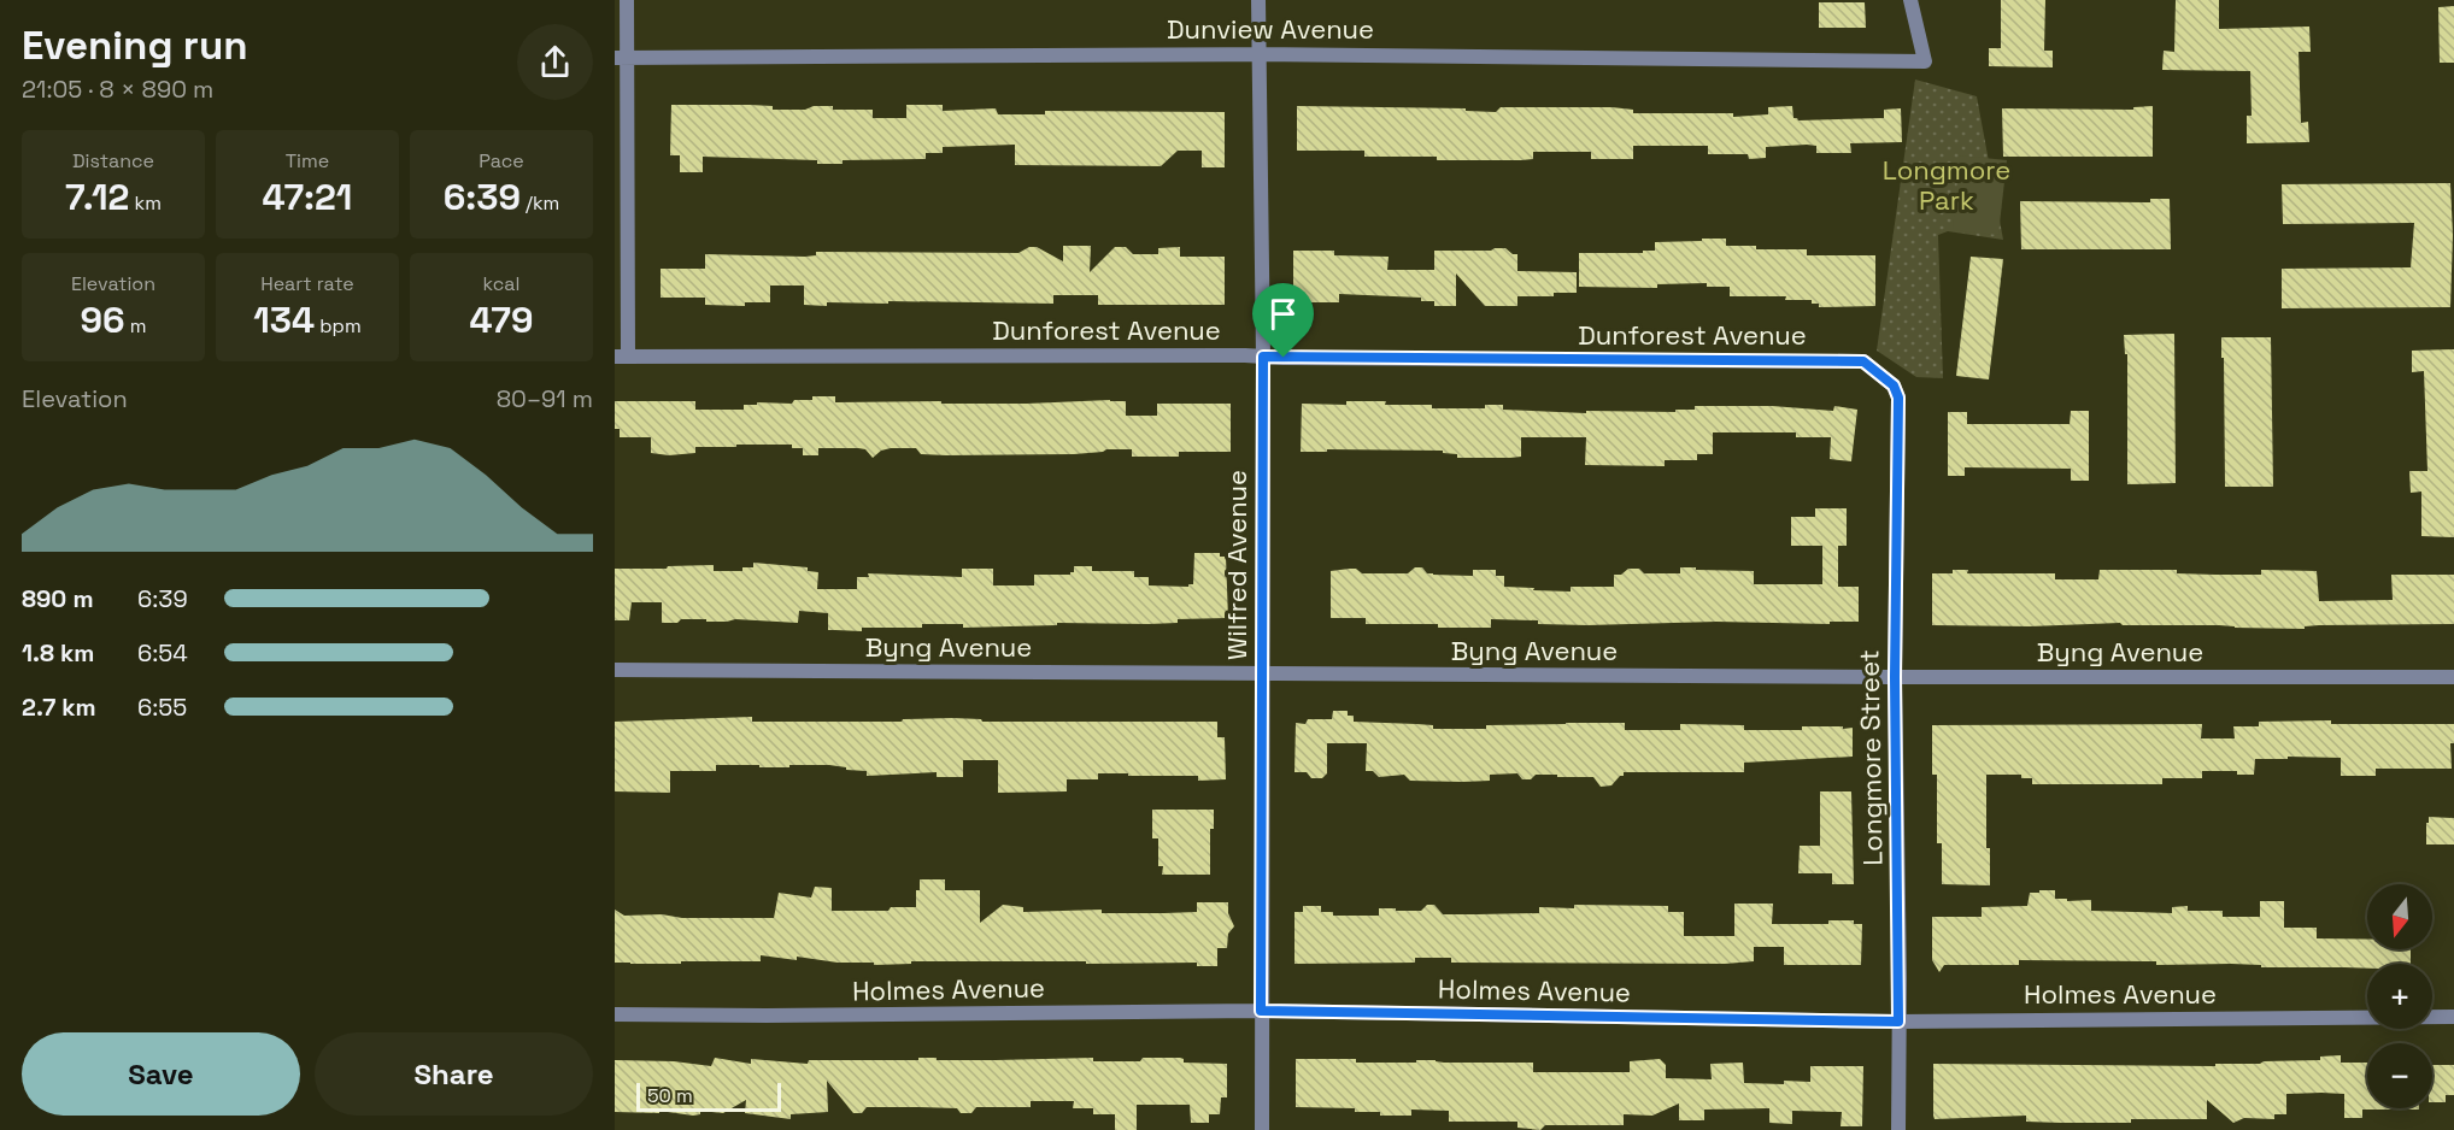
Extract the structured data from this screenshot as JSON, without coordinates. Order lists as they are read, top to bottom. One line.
{"streets":{"street":["Dunview Avenue","Dunforest Avenue","Wilfred Avenue","Byng Avenue","Longmore Street","Holmes Avenue"]},"crossings":[["Dunview Avenue","Wilfred Avenue"],["Dunforest Avenue","Wilfred Avenue"],["Dunforest Avenue","Longmore Street"],["Wilfred Avenue","Byng Avenue"],["Wilfred Avenue","Holmes Avenue"],["Byng Avenue","Longmore Street"],["Longmore Street","Holmes Avenue"]],"parks":["Longmore Park"],"scale_bar":"50 m","north":"bottom","page":{"heading":["Evening run","21:05 · 8 × 890 m"],"stats":[["Distance","7.12 km"],["Time","47:21"],["Pace","6:39 /km"],["Elevation","96 m"],["Heart rate","134 bpm"],["kcal","479"]],"chart":["Elevation","80–91 m"],"list":[{"name":"890 m","note":"6:39"},{"name":"1.8 km","note":"6:54"},{"name":"2.7 km","note":"6:55"}],"map_buttons":["+","−"],"buttons":["Save","Share"],"scale":"50 m"}}
